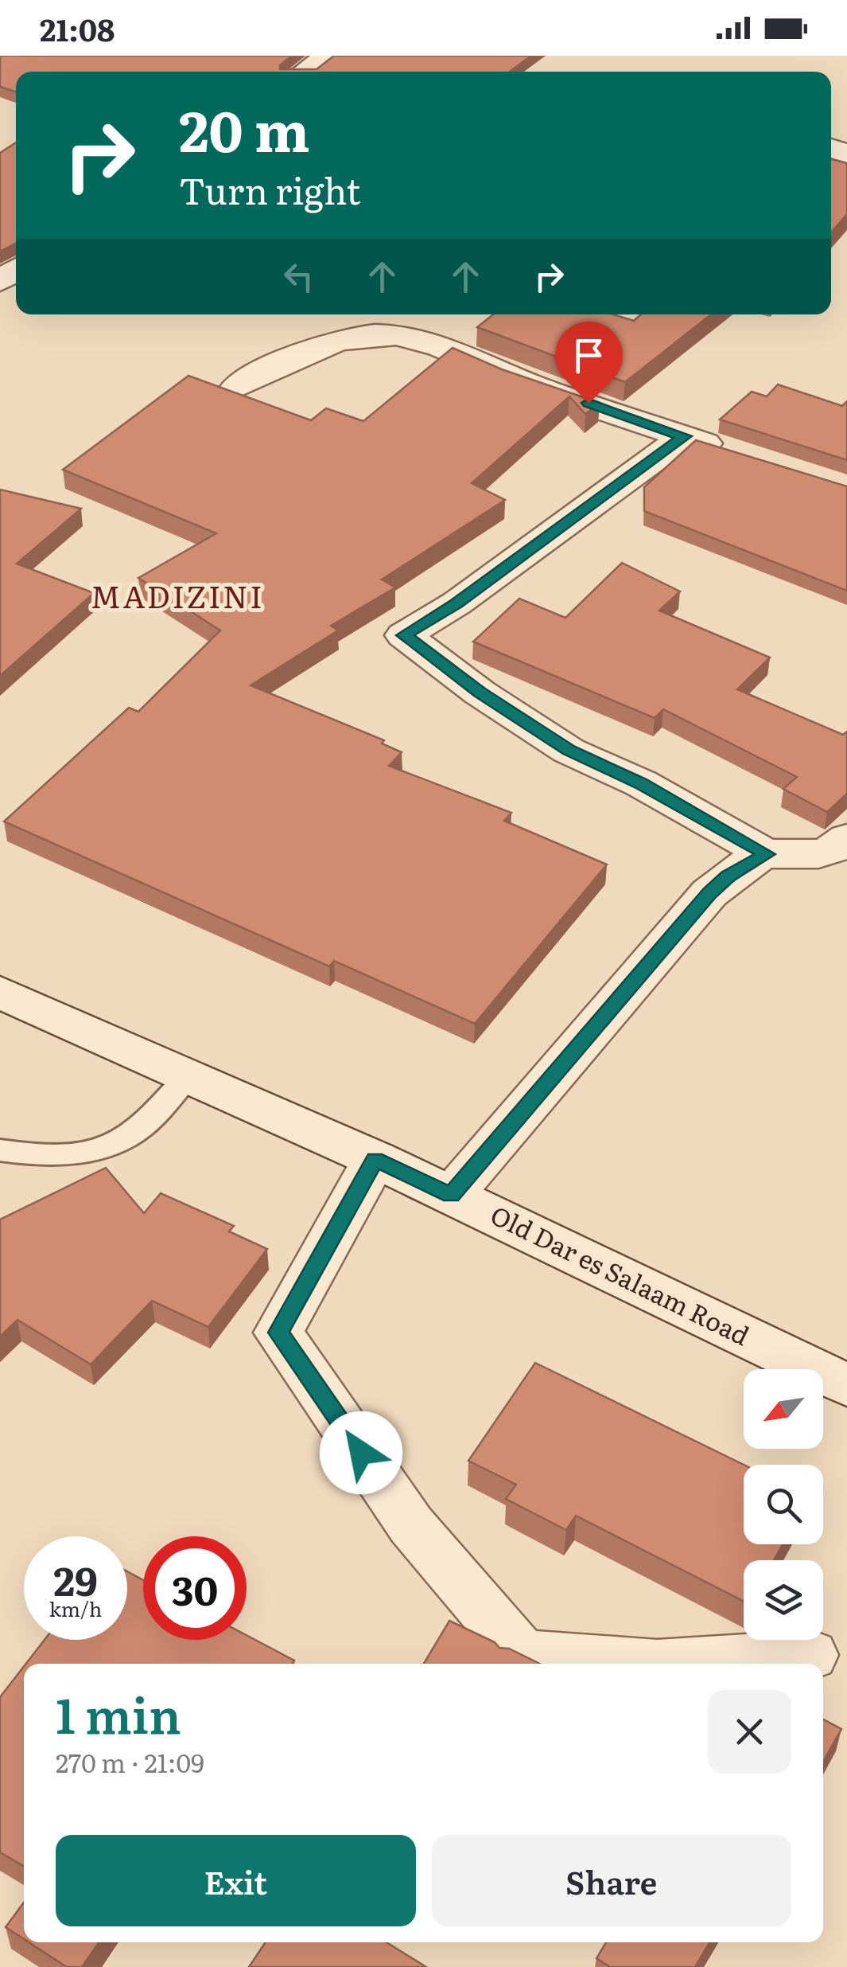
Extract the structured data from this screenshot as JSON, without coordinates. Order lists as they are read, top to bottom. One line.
{"streets":{"street":["Old Dar es Salaam Road"]},"districts":["MADIZINI"],"north":"bottom left","page":{"status":"21:08","turn":["20 m","Turn right"],"speed":"29 km/h","limit":"30","heading":["1 min","270 m · 21:09"],"buttons":["Exit","Share"]}}
